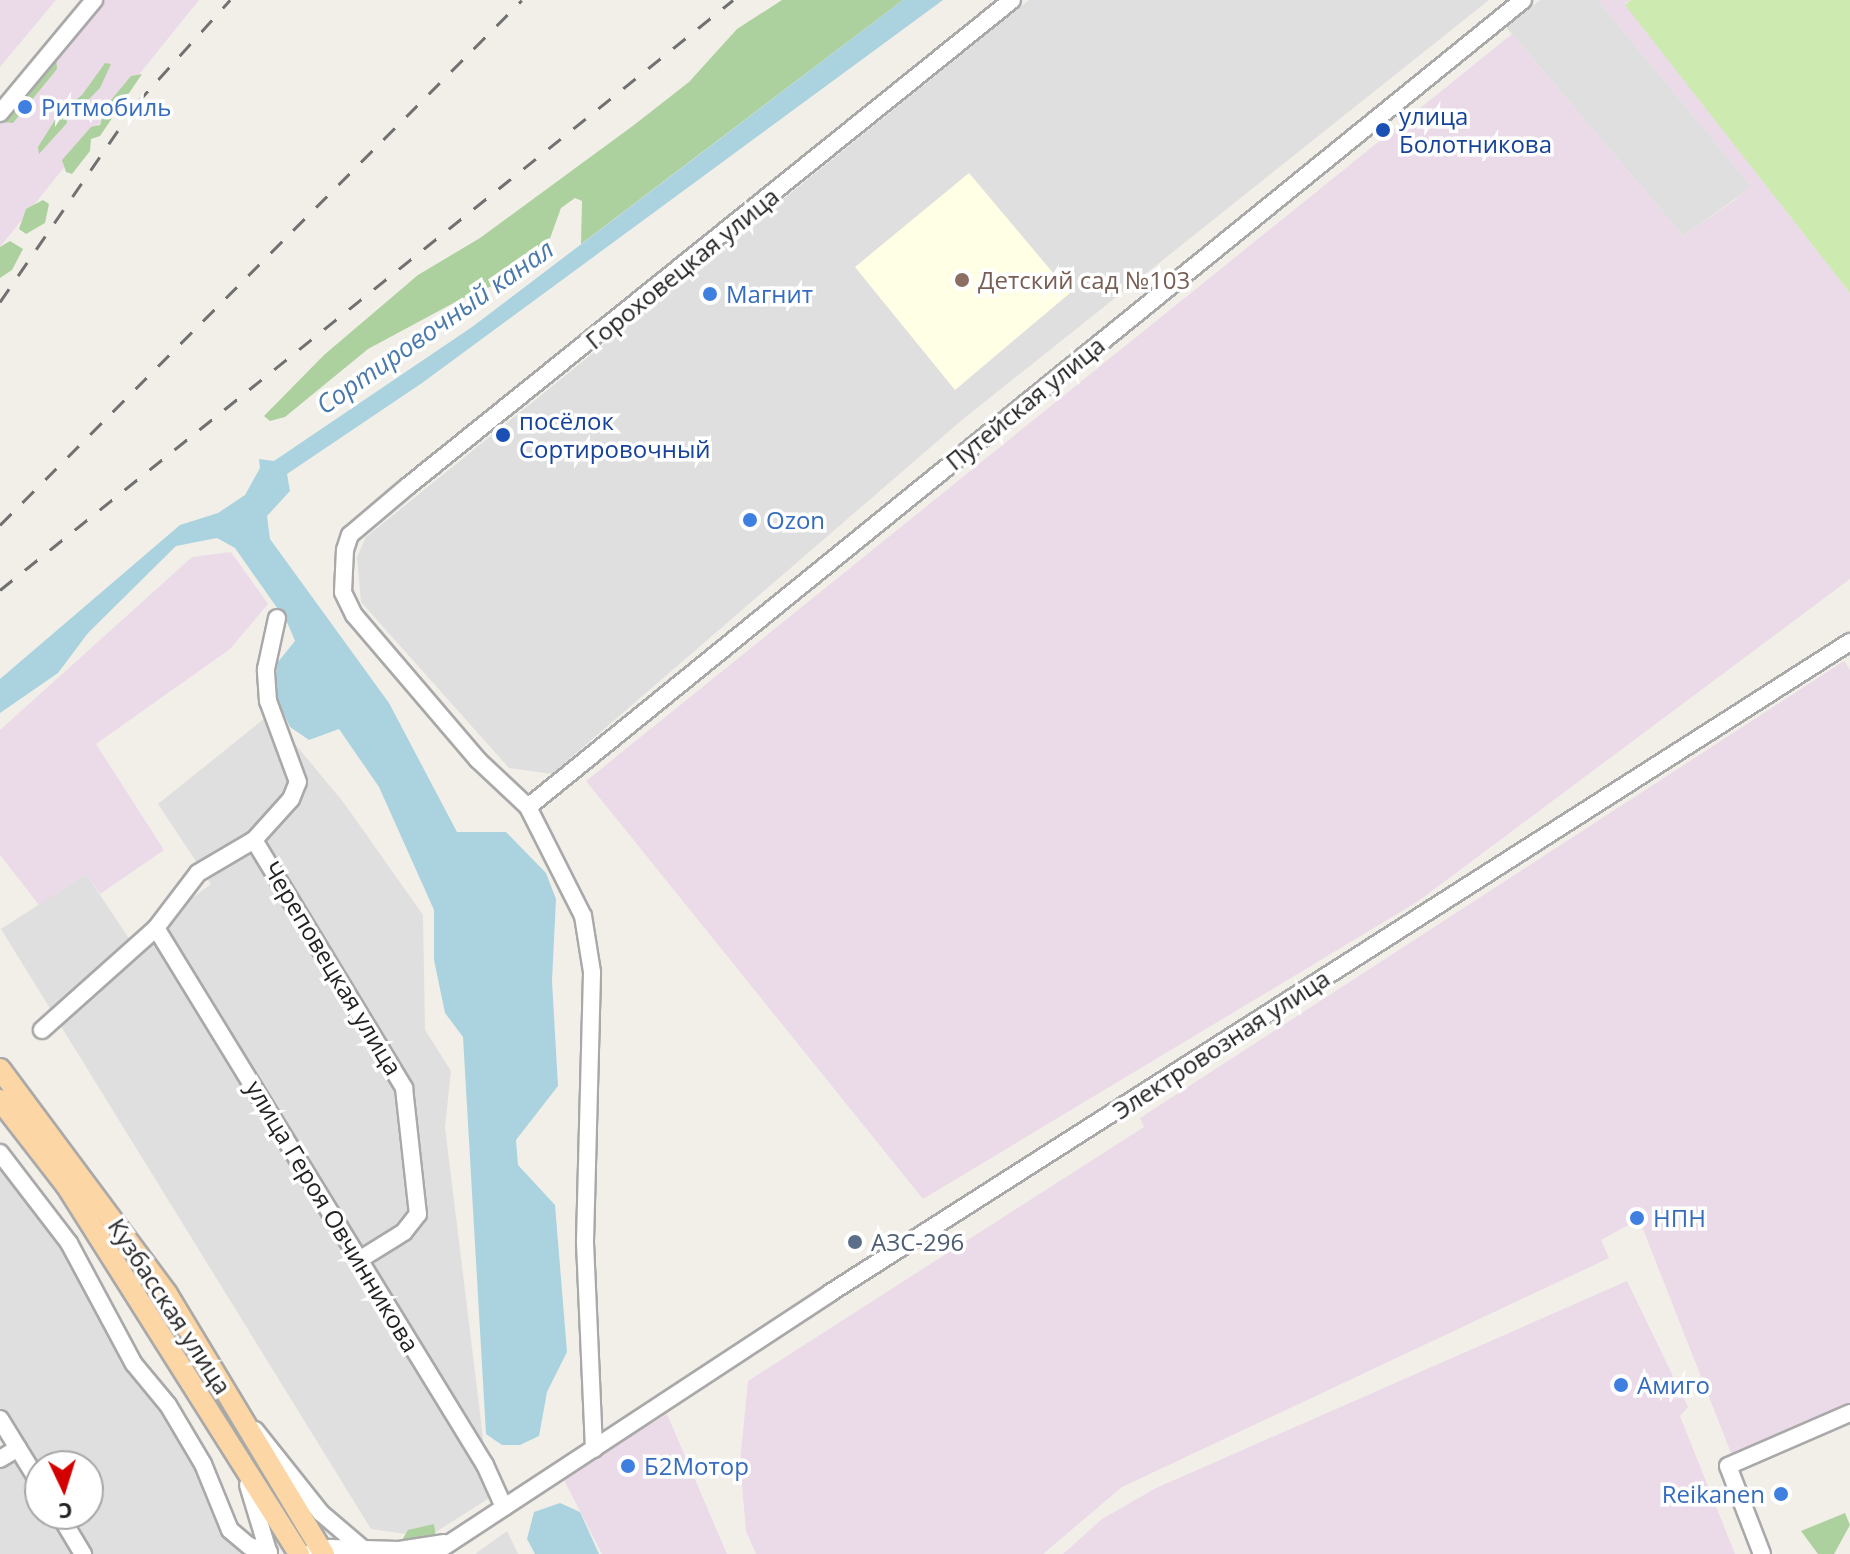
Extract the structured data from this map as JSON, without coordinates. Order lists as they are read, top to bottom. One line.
{"streets":{"main road":["Кузбасская улица"],"street":["Гороховецкая улица","Путейская улица","Череповецкая улица","Электровозная улица","улица Героя Овчинникова"]},"crossings":[["Гороховецкая улица","Путейская улица"],["Череповецкая улица","улица Героя Овчинникова"],["Электровозная улица","улица Героя Овчинникова"]],"water":["Сортировочный канал"],"places":["Ритмобиль","улица Болотникова","Детский сад №103","Магнит","посёлок Сортировочный","Ozon","НПН","АЗС-296","Амиго","Б2Мотор","Reikanen"],"north":"bottom"}
